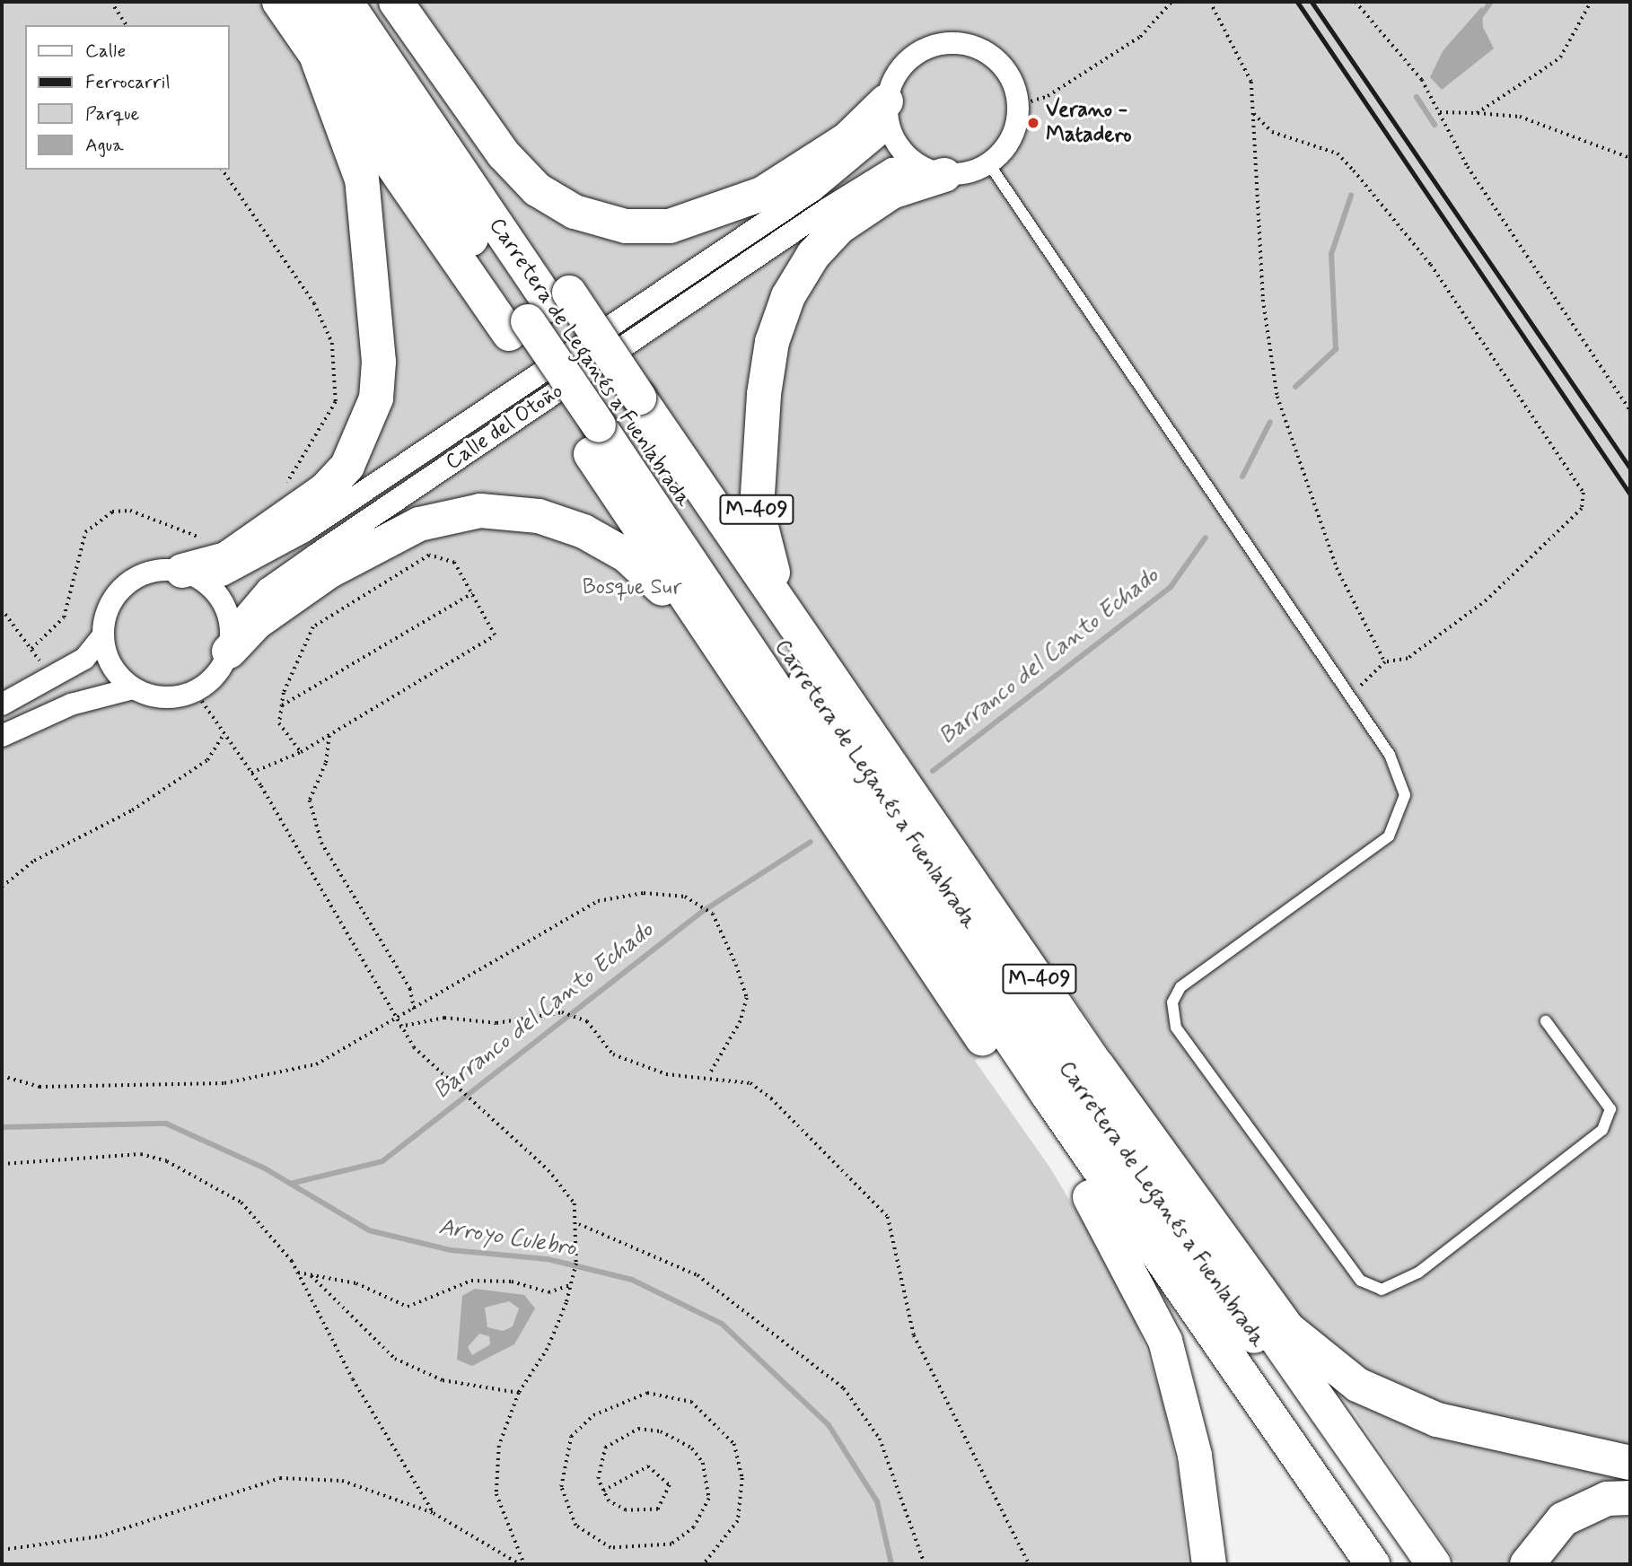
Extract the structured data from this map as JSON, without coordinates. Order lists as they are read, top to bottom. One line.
{"streets":{"highway":["Carretera de Leganés a Fuenlabrada","M-409"],"street":["Calle del Otoño"]},"crossings":[["Carretera de Leganés a Fuenlabrada","M-409"],["Calle del Otoño","M-409"]],"water":["Barranco del Canto Echado","Arroyo Culebro"],"parks":["Bosque Sur"],"places":["Verano - Matadero"],"legend":["Calle","Ferrocarril","Parque","Agua"]}
